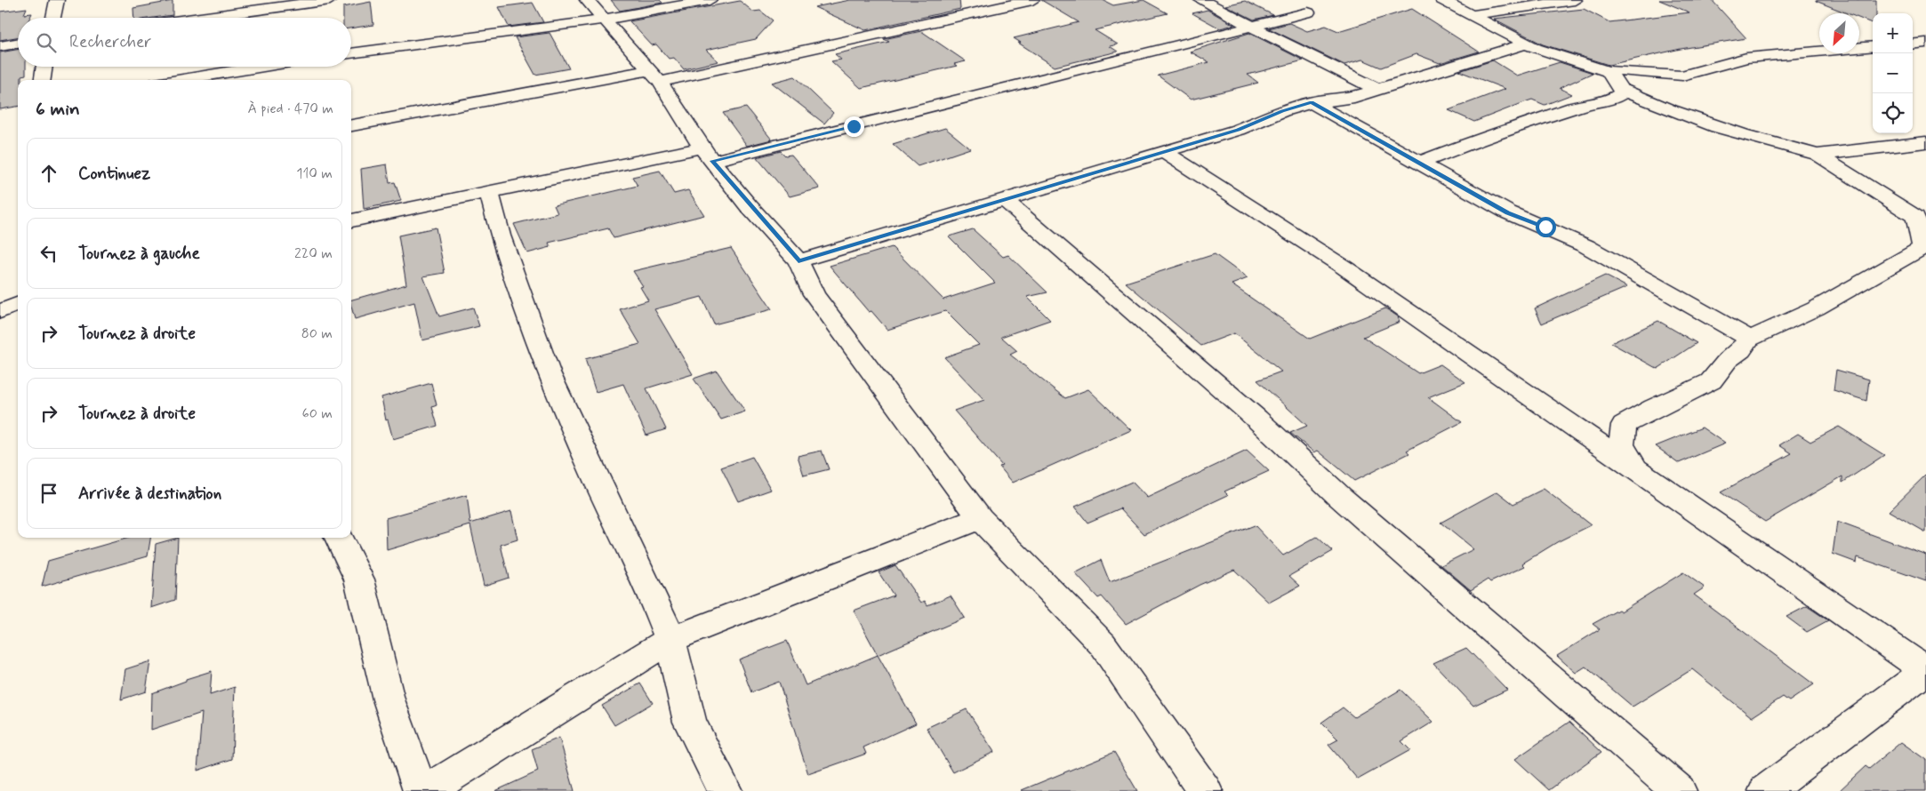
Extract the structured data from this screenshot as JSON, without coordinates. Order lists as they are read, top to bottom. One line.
{"north":"bottom left","page":{"map_buttons":["+","−"],"search":"Rechercher","heading":["6 min","À pied · 470 m"],"list":[["Continuez","110 m"],["Tournez à gauche","220 m"],["Tournez à droite","80 m"],["Tournez à droite","60 m"],"Arrivée à destination"]}}
